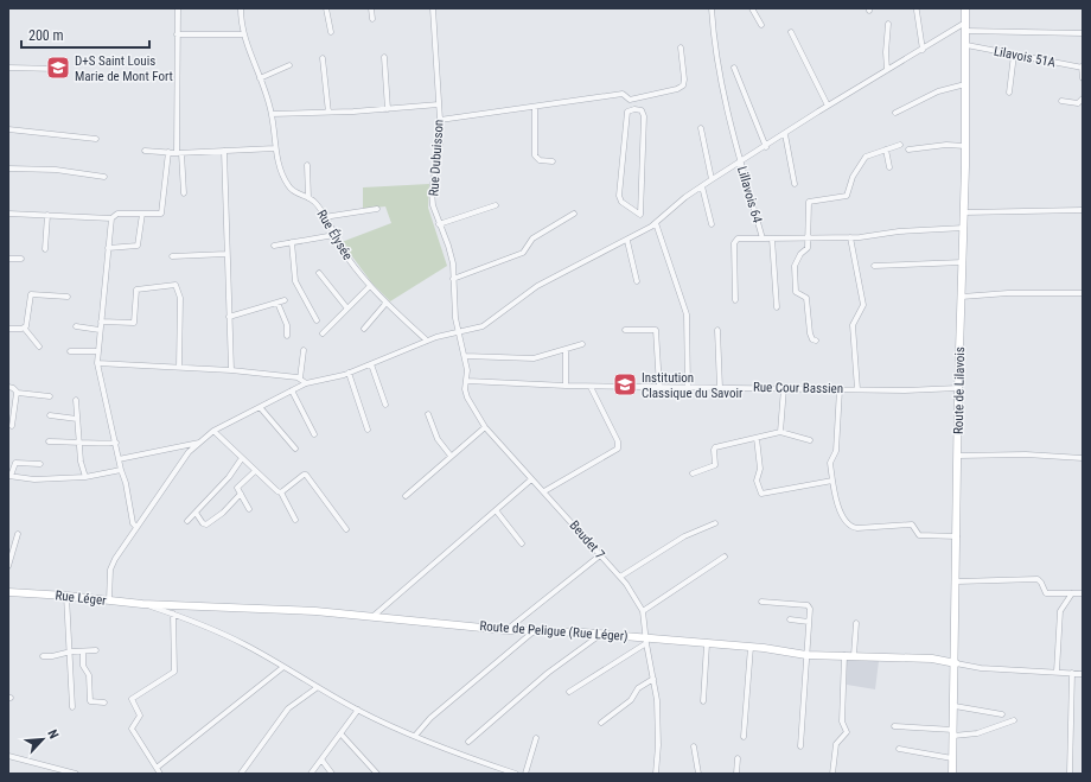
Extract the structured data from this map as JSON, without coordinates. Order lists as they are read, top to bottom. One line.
{"streets":{"street":["Lilavois 51A","Rue Dubuisson","Lillavois 64","Rue Élysée","Rue Cour Bassien","Route de Lilavois","Beudet 7","Rue Léger","Route de Peligue (Rue Léger)"]},"crossings":[["Lilavois 51A","Route de Lilavois"],["Rue Dubuisson","Beudet 7"],["Lillavois 64","Route de Lilavois"],["Rue Cour Bassien","Route de Lilavois"],["Rue Cour Bassien","Beudet 7"],["Route de Lilavois","Route de Peligue (Rue Léger)"],["Beudet 7","Route de Peligue (Rue Léger)"],["Rue Léger","Route de Peligue (Rue Léger)"]],"places":{"school or university":["D+S Saint Louis Marie de Mont Fort","Institution Classique du Savoir"]},"scale_bar":"200 m","north":"top right"}
